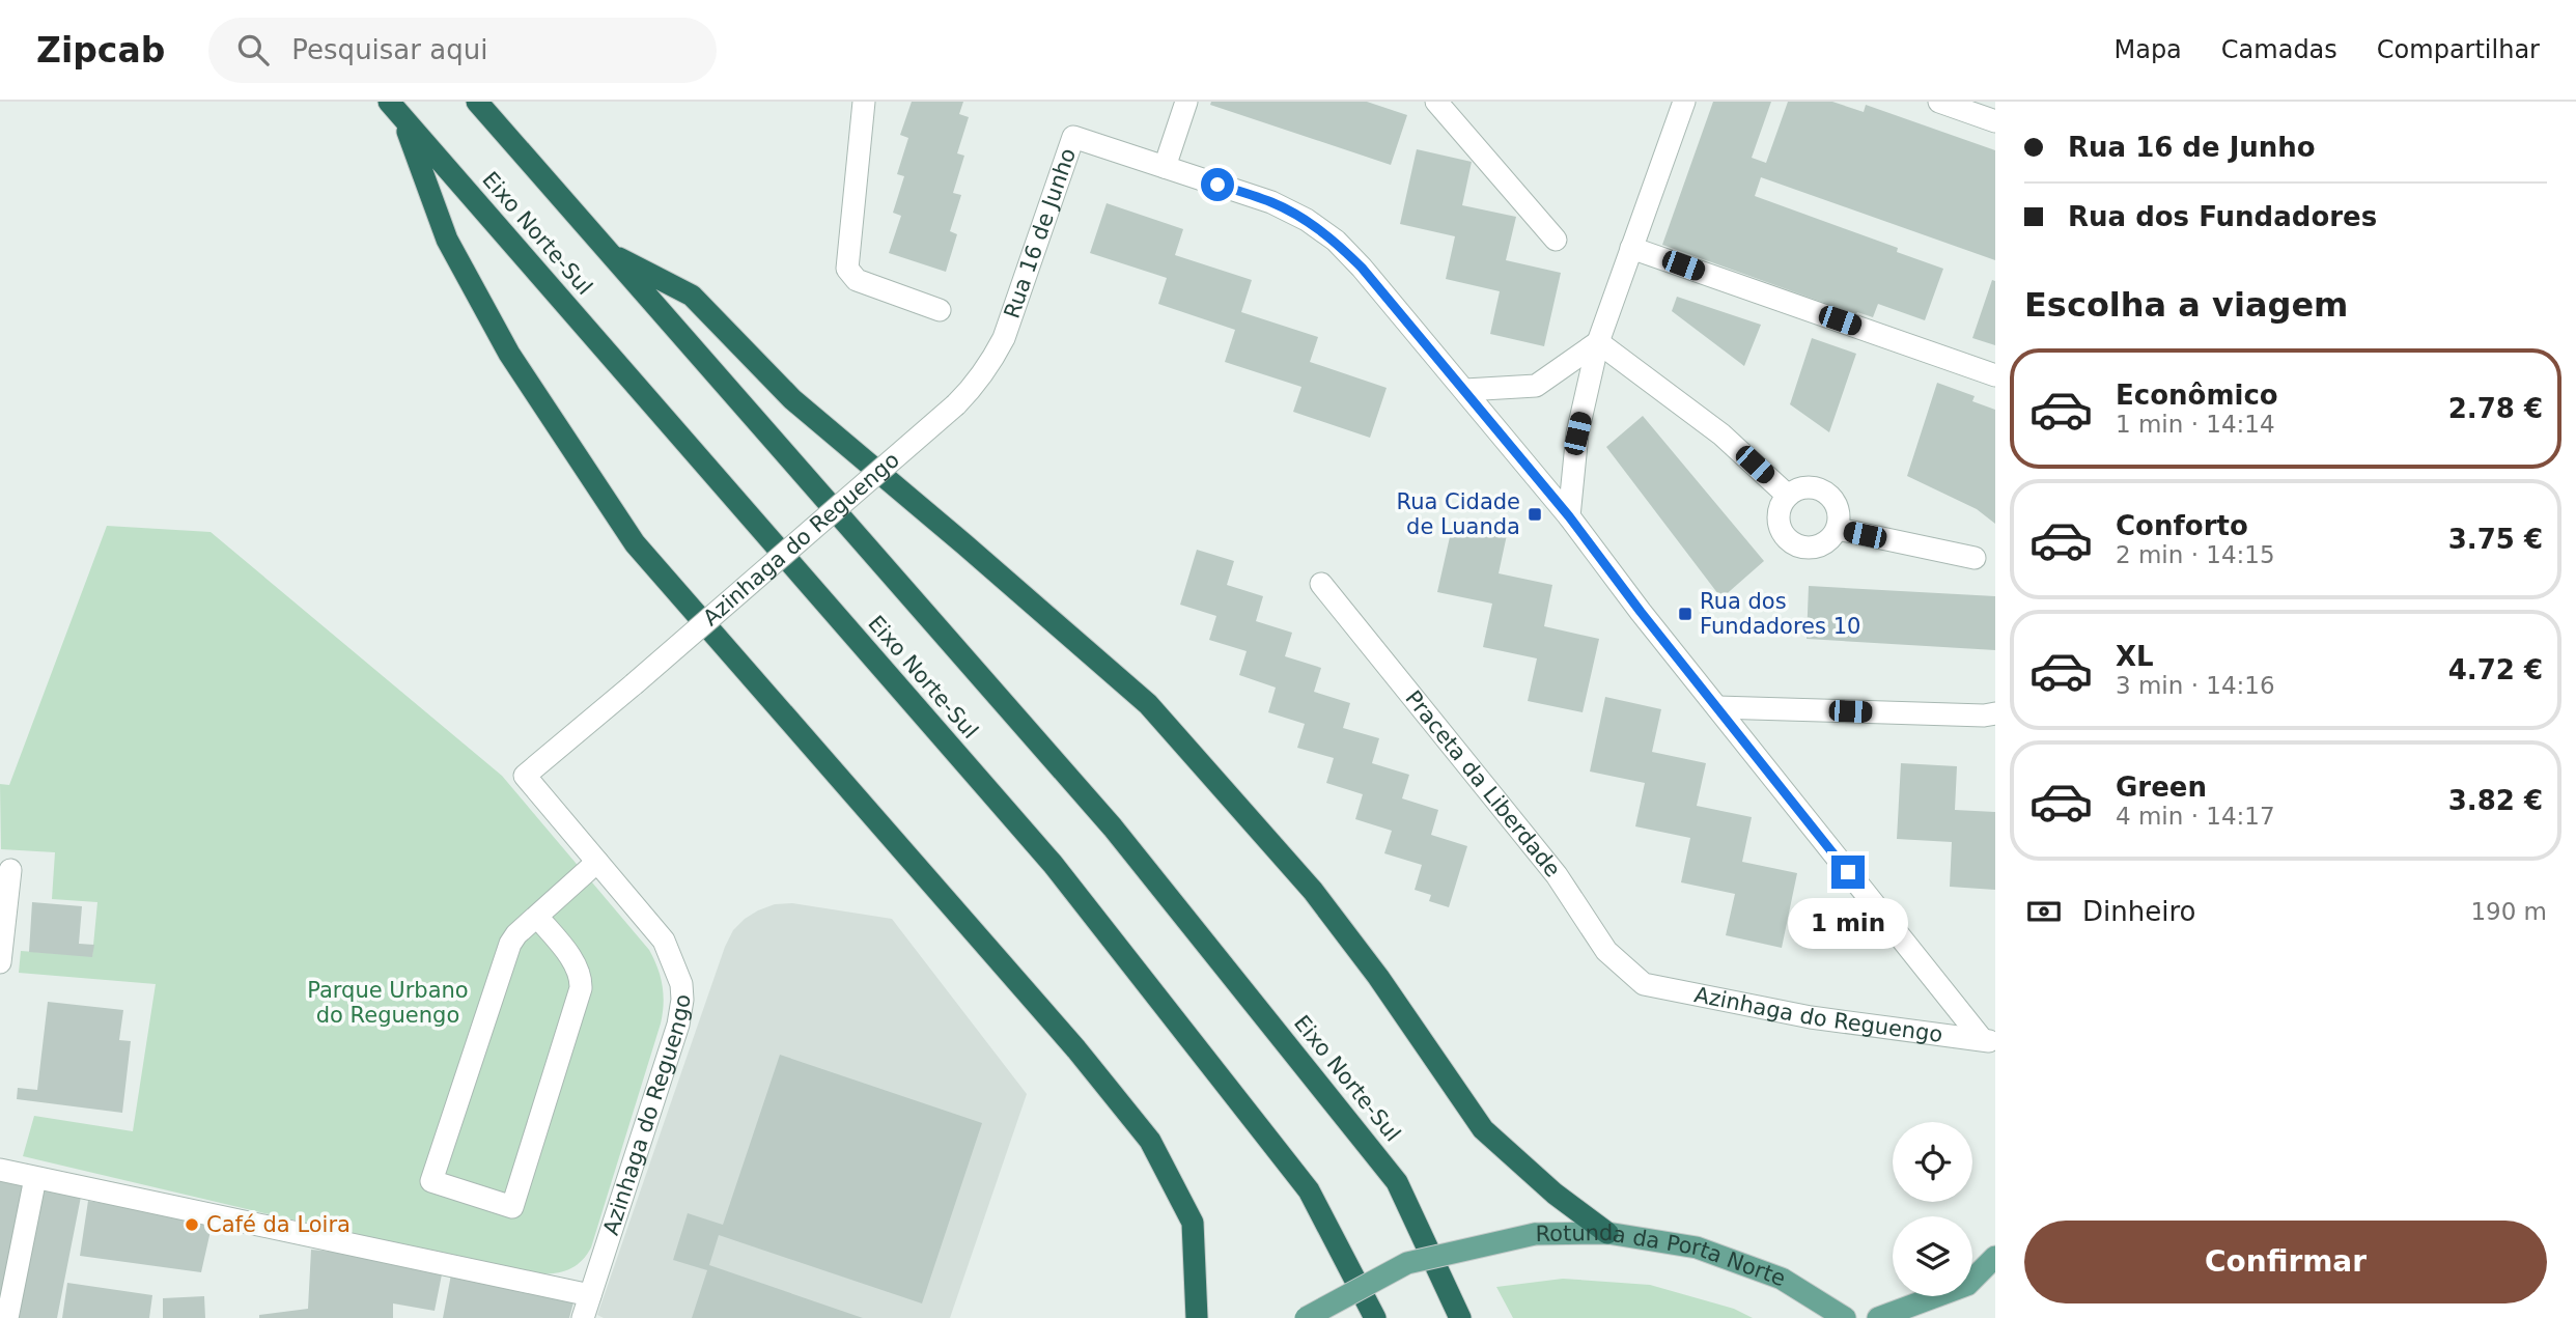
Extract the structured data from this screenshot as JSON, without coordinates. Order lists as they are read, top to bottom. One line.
{"streets":{"highway":["Eixo Norte-Sul"],"main road":["Rotunda da Porta Norte"],"street":["Rua 16 de Junho","Azinhaga do Reguengo","Praceta da Liberdade"]},"crossings":[["Rua 16 de Junho","Azinhaga do Reguengo"],["Azinhaga do Reguengo","Praceta da Liberdade"]],"parks":["Parque Urbano do Reguengo"],"places":{"transit":["Rua Cidade de Luanda","Rua dos Fundadores 10"],"other":["Café da Loira"]},"page":{"header":"Zipcab","search":"Pesquisar aqui","nav":["Mapa","Camadas","Compartilhar"],"banner":["Rua 16 de Junho","Rua dos Fundadores"],"heading":"Escolha a viagem","list":[{"name":"Econômico","note":"1 min · 14:14","value":"2.78 €"},{"name":"Conforto","note":"2 min · 14:15","value":"3.75 €"},{"name":"XL","note":"3 min · 14:16","value":"4.72 €"},{"name":"Green","note":"4 min · 14:17","value":"3.82 €"}],"pay":["Dinheiro","190 m"],"bubble":"1 min","buttons":"Confirmar"}}
